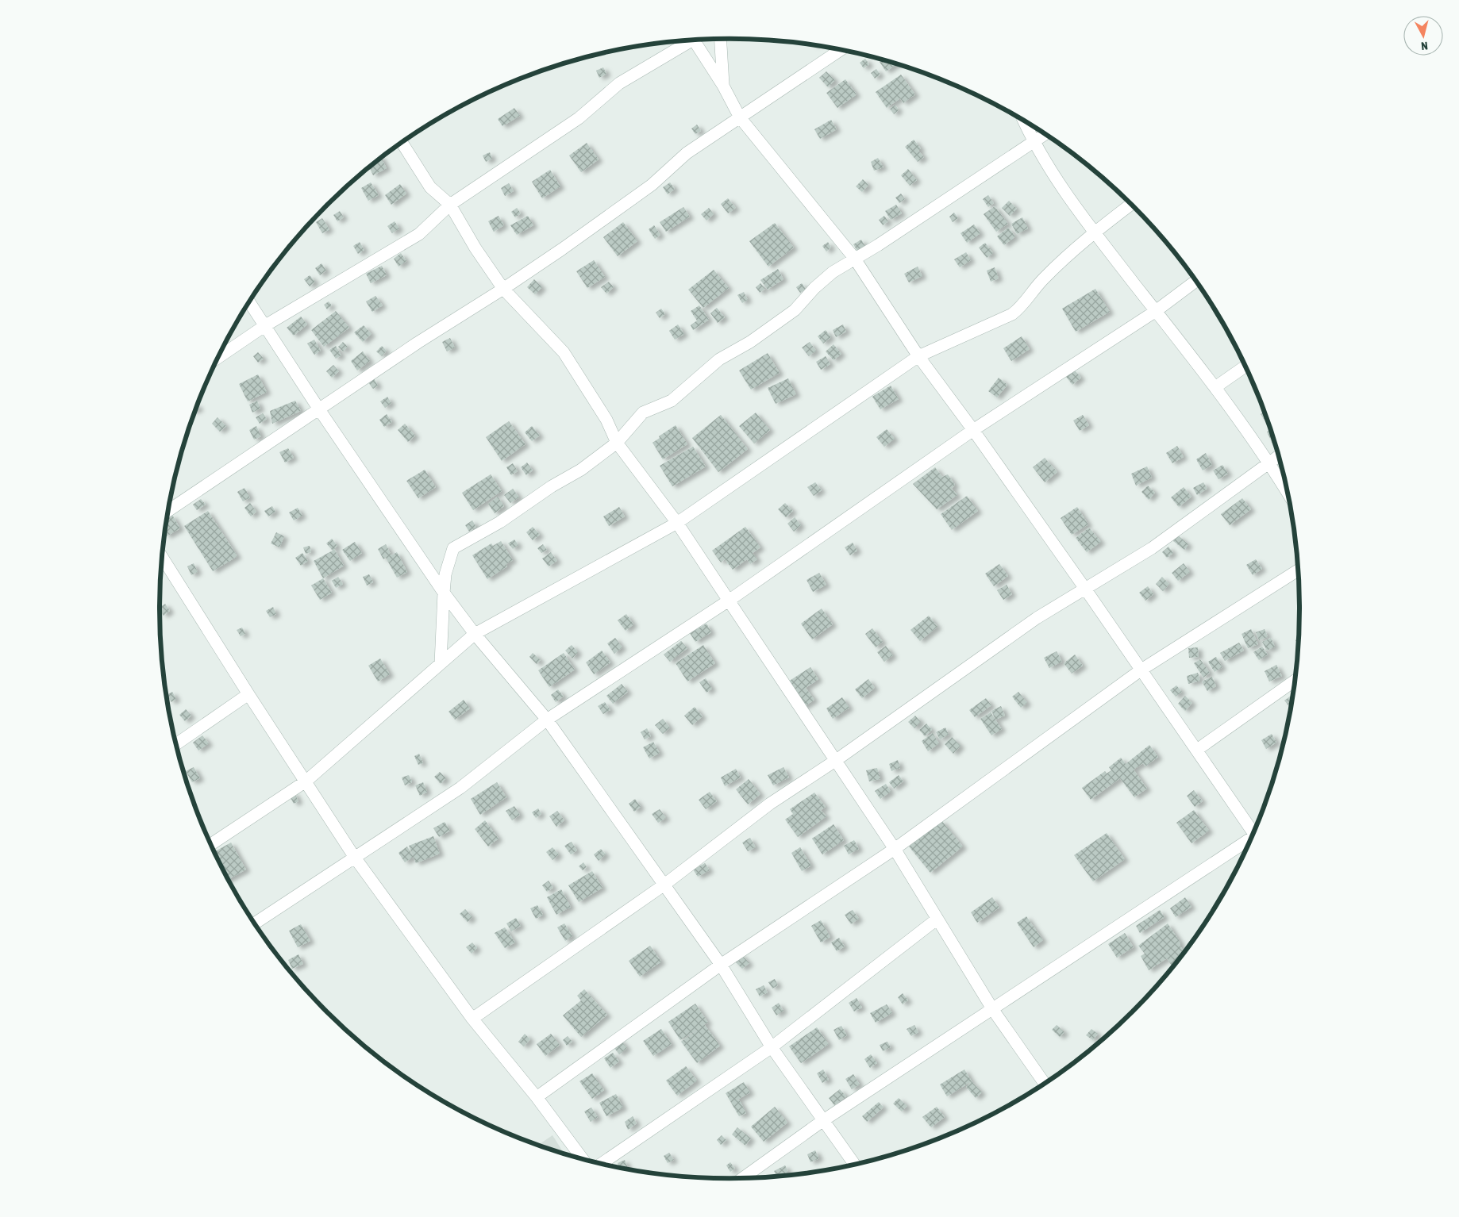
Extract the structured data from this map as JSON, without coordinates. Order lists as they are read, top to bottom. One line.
{"north":"bottom"}
